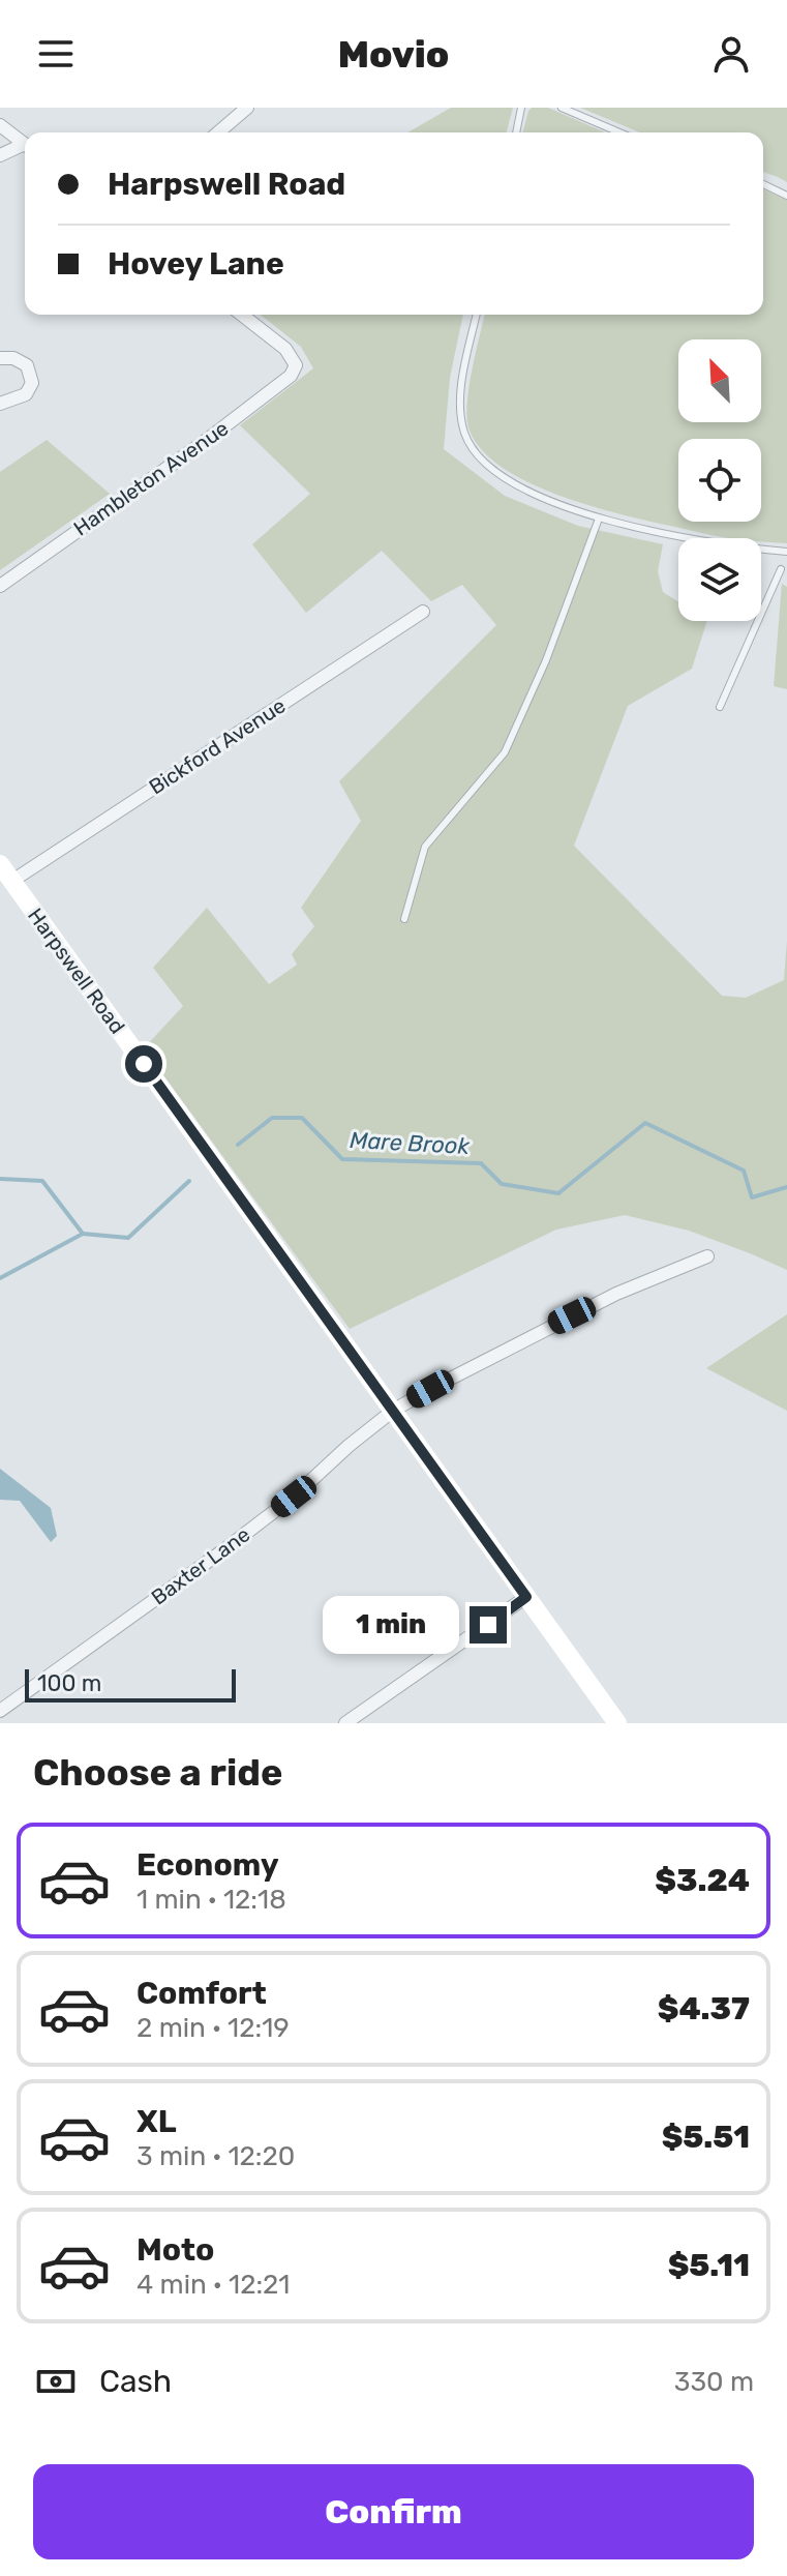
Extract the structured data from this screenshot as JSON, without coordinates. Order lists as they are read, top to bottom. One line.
{"streets":{"main road":["Harpswell Road"],"street":["Hambleton Avenue","Bickford Avenue","Baxter Lane"]},"crossings":[["Bickford Avenue","Harpswell Road"],["Harpswell Road","Baxter Lane"]],"water":["Mare Brook"],"scale_bar":"100 m","north":"top left","page":{"header":"Movio","banner":["Harpswell Road","Hovey Lane"],"bubble":"1 min","scale":"100 m","heading":"Choose a ride","list":[{"name":"Economy","note":"1 min · 12:18","value":"$3.24"},{"name":"Comfort","note":"2 min · 12:19","value":"$4.37"},{"name":"XL","note":"3 min · 12:20","value":"$5.51"},{"name":"Moto","note":"4 min · 12:21","value":"$5.11"}],"pay":["Cash","330 m"],"buttons":"Confirm"}}
